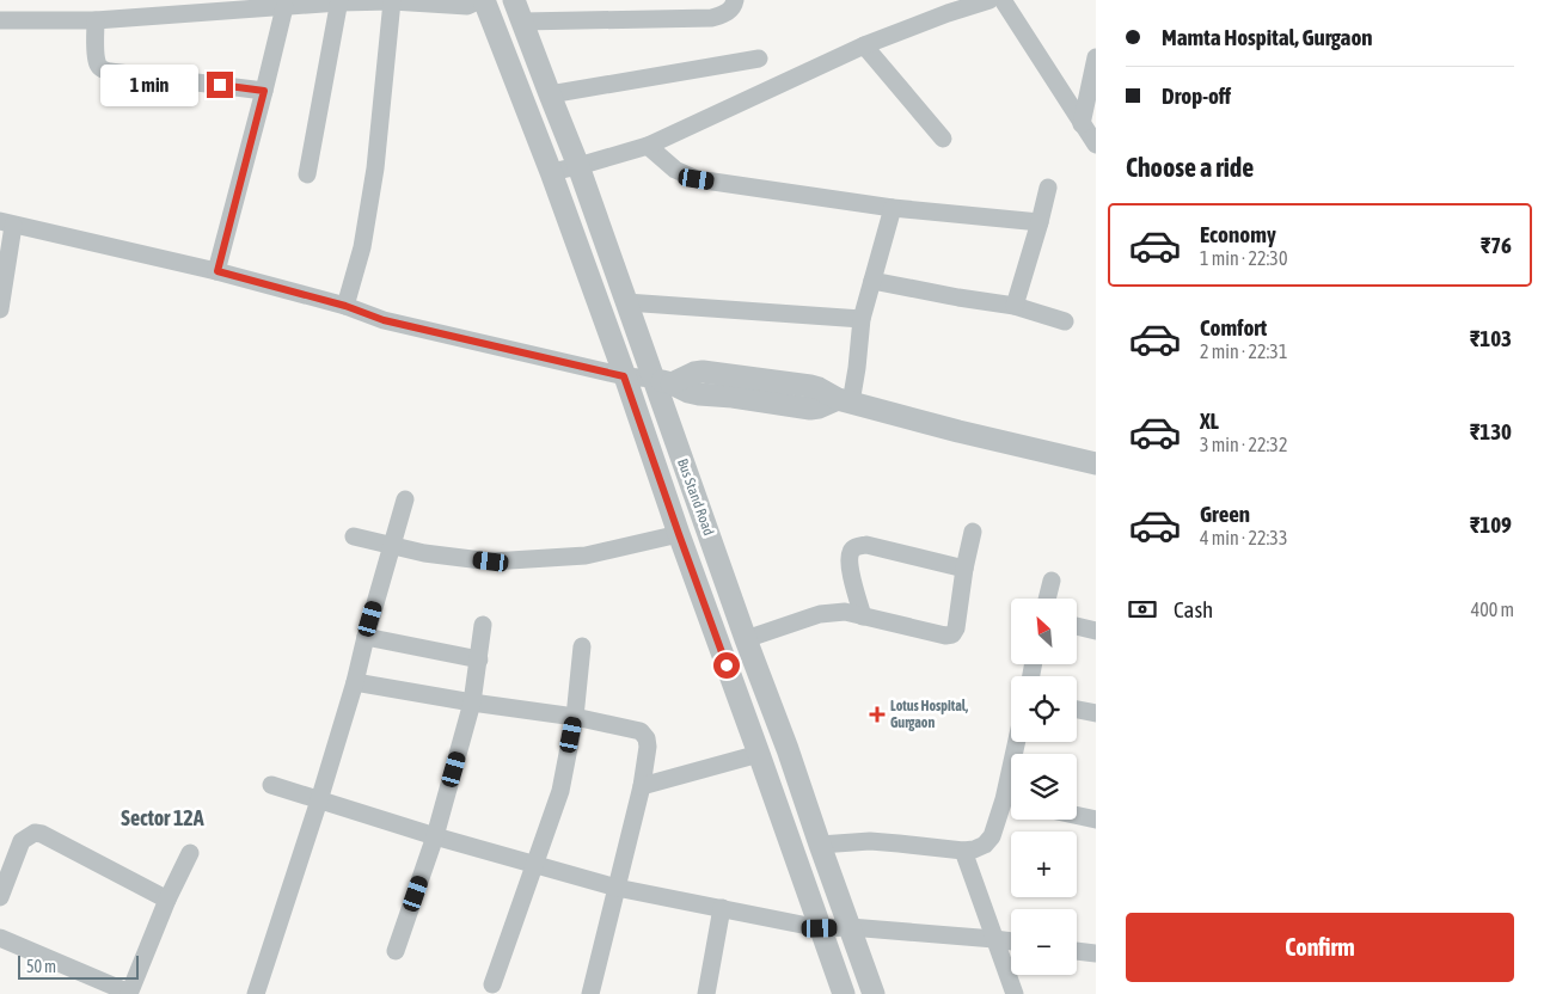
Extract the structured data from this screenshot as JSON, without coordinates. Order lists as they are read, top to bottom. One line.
{"streets":{"street":["Bus Stand Road"]},"districts":["Sector 12A"],"places":{"health":["Lotus Hospital, Gurgaon"]},"scale_bar":"50 m","north":"top left","page":{"banner":["Mamta Hospital, Gurgaon","Drop-off"],"bubble":"1 min","heading":"Choose a ride","list":[{"name":"Economy","note":"1 min · 22:30","value":"₹76"},{"name":"Comfort","note":"2 min · 22:31","value":"₹103"},{"name":"XL","note":"3 min · 22:32","value":"₹130"},{"name":"Green","note":"4 min · 22:33","value":"₹109"}],"pay":["Cash","400 m"],"map_buttons":["+","−"],"buttons":"Confirm","scale":"50 m"}}
